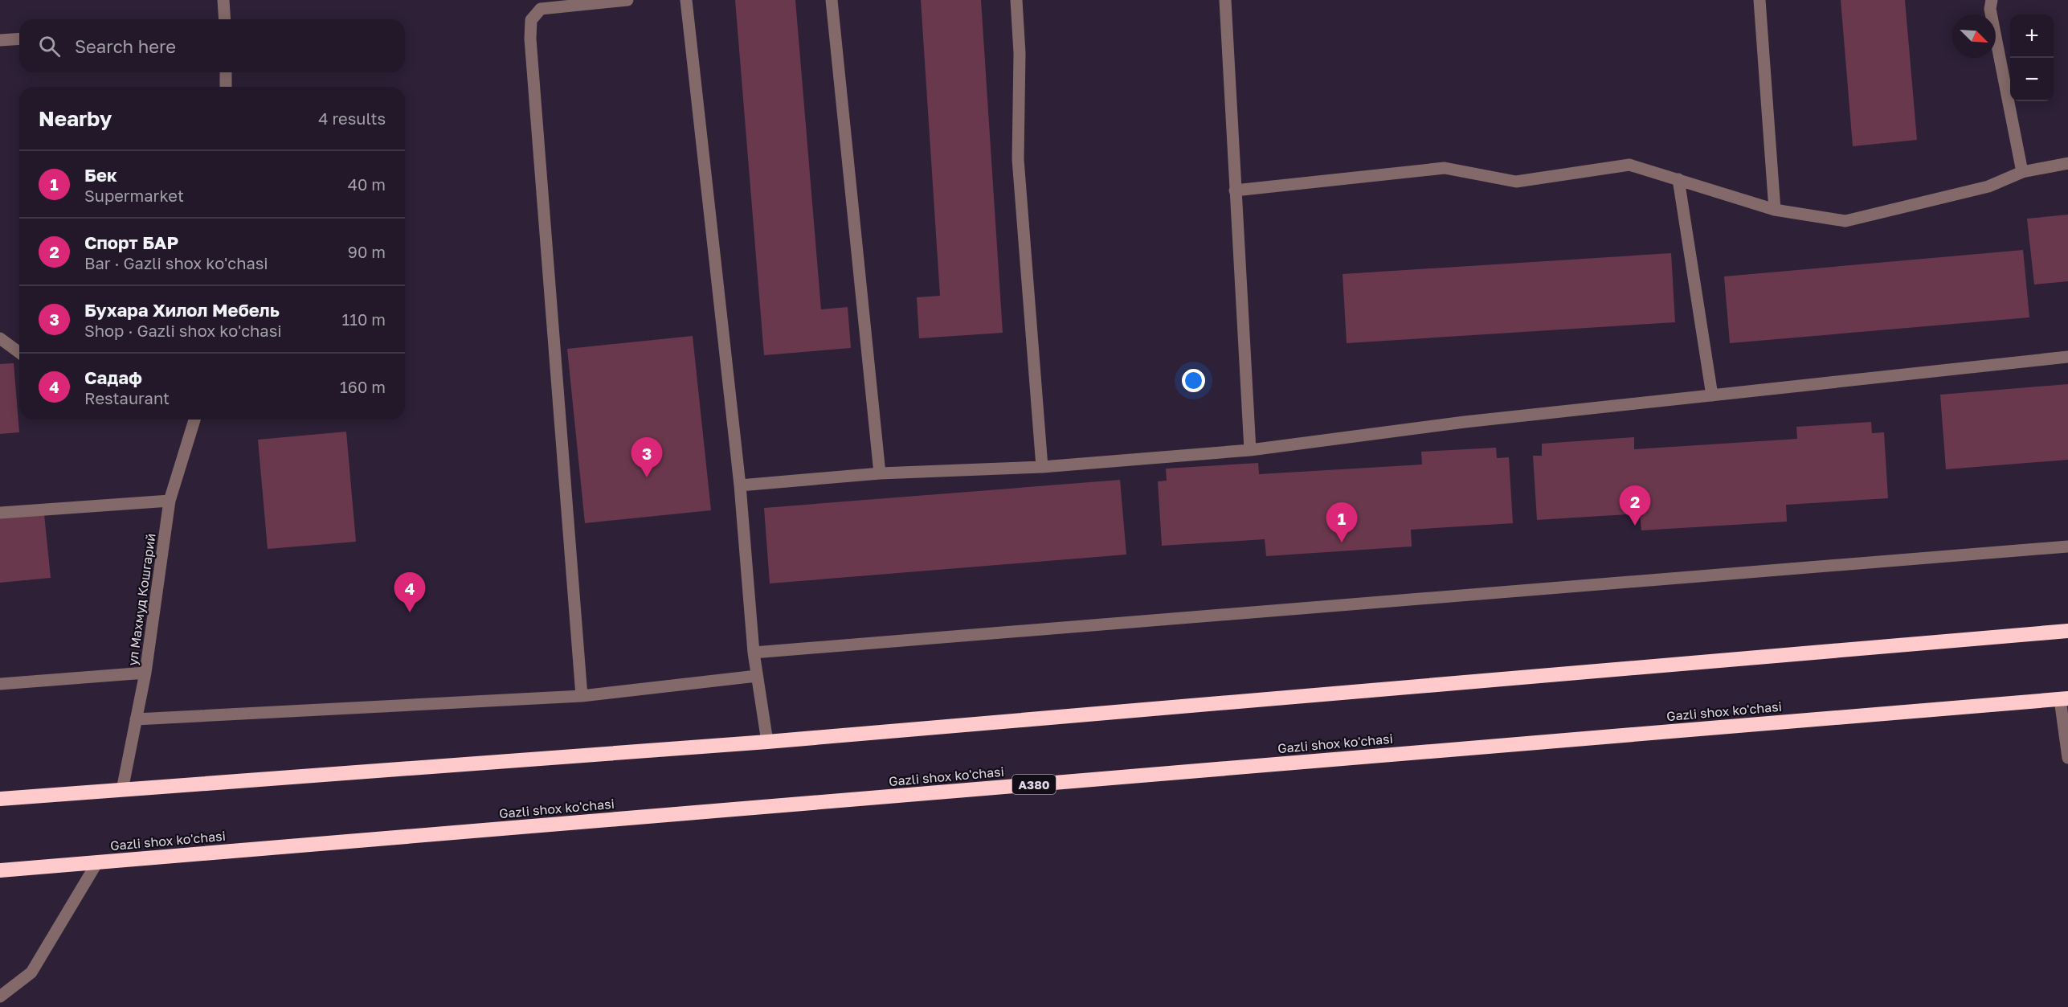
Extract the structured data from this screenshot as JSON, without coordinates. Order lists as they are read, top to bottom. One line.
{"streets":{"highway":["Gazli shox ko'chasi","A380"],"street":["ул Махмуд Кошгарий"]},"north":"bottom right","page":{"map_buttons":["+","−"],"search":"Search here","heading":["Nearby","4 results"],"list":[{"mark":"1","name":"Бек","note":"Supermarket","value":"40 m"},{"mark":"2","name":"Спорт БАР","note":"Bar · Gazli shox ko'chasi","value":"90 m"},{"mark":"3","name":"Бухара Хилол Мебель","note":"Shop · Gazli shox ko'chasi","value":"110 m"},{"mark":"4","name":"Садаф","note":"Restaurant","value":"160 m"}],"pins":["3","2","1","4"]}}
